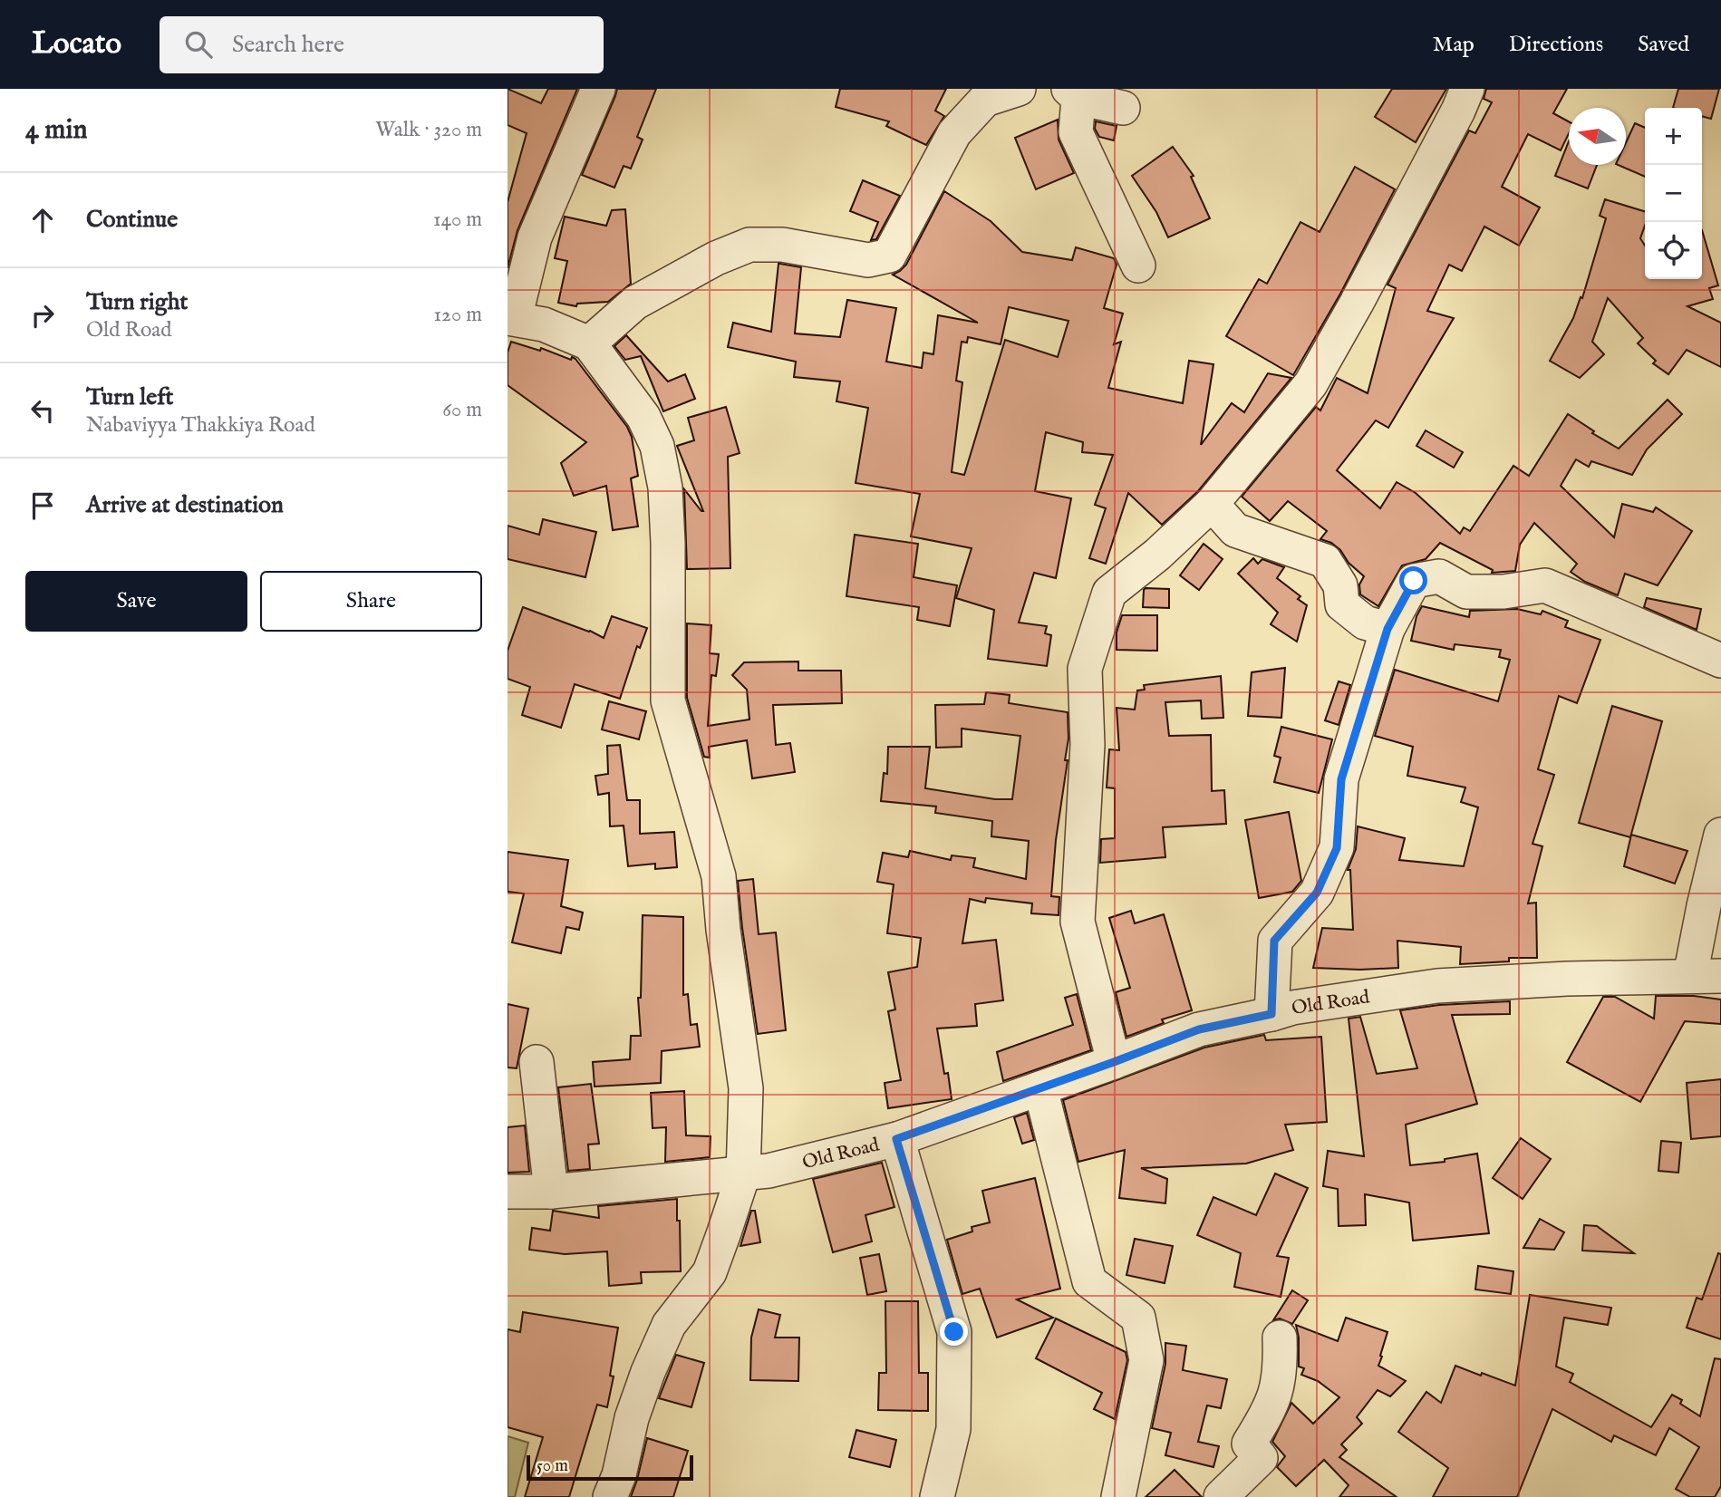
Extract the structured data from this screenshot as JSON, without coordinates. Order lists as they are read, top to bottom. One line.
{"streets":{"street":["Old Road"]},"scale_bar":"50 m","north":"left","page":{"header":"Locato","search":"Search here","nav":["Map","Directions","Saved"],"heading":["4 min","Walk · 320 m"],"map_buttons":["+","−"],"list":[["Continue","140 m"],["Turn right","Old Road","120 m"],["Turn left","Nabaviyya Thakkiya Road","60 m"],"Arrive at destination"],"buttons":["Save","Share"],"scale":"50 m"}}
